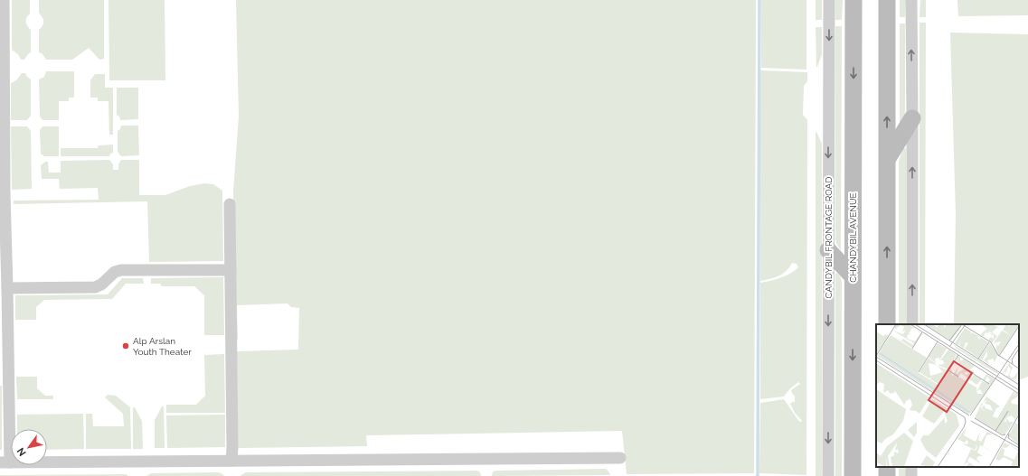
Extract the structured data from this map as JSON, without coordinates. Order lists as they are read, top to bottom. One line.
{"streets":{"main road":["CHANDYBIL AVENUE"],"street":["CANDYBIL FRONTAGE ROAD"]},"places":["Alp Arslan Youth Theater"],"north":"bottom left"}
